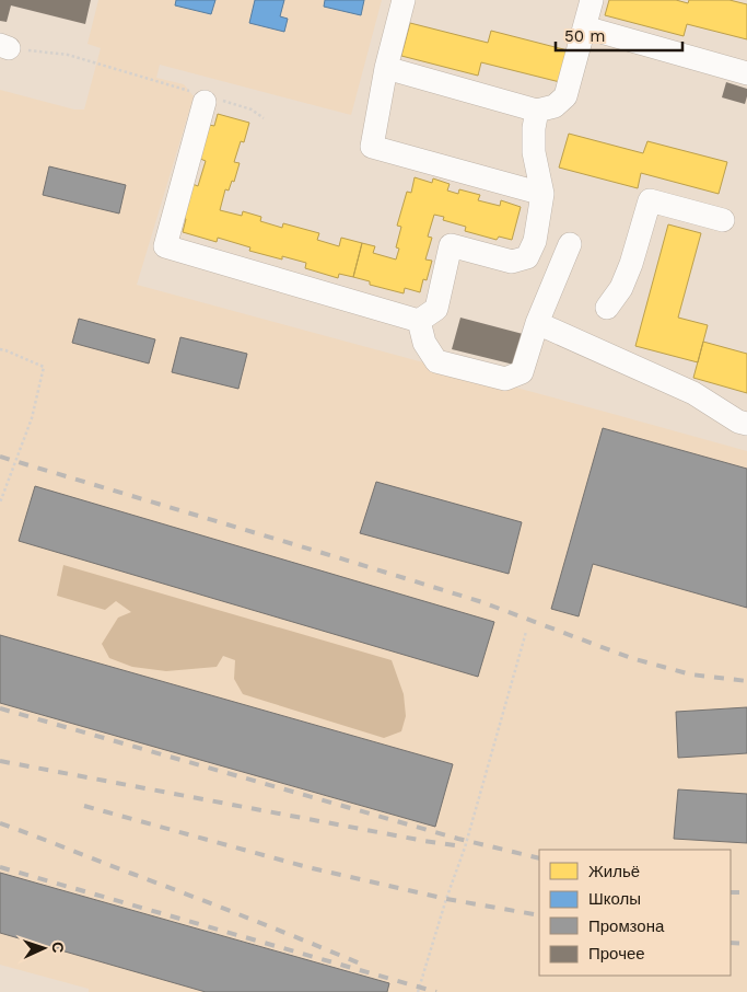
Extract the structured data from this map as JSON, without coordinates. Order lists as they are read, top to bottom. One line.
{"legend":["Жильё","Школы","Промзона","Прочее"],"scale_bar":"50 m","north":"right"}
